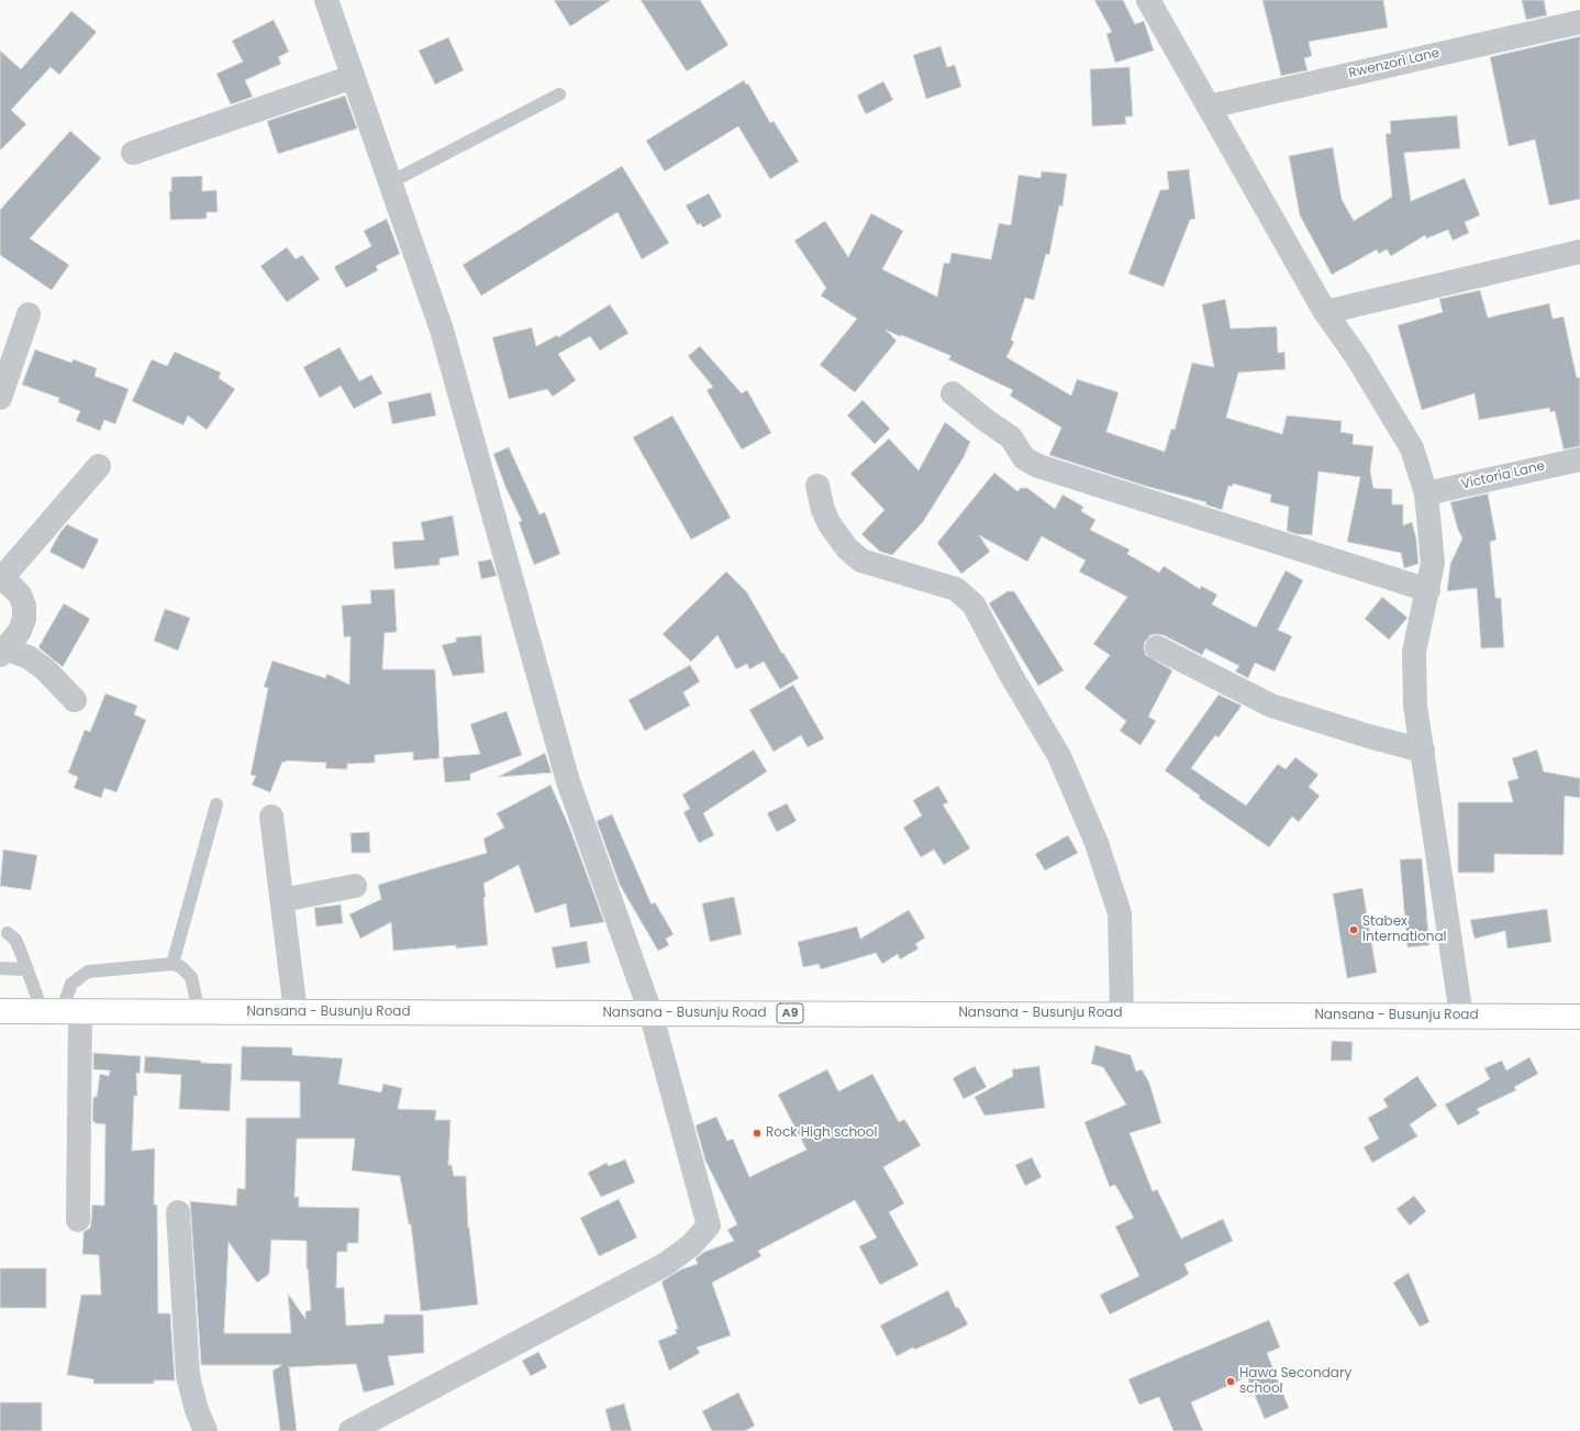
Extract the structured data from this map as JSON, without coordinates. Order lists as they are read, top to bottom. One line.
{"streets":{"main road":["Nansana - Busunju Road","A9"],"street":["Rwenzori Lane","Victoria Lane"]},"places":["Stabex International","Rock High school","Hawa Secondary school"]}
